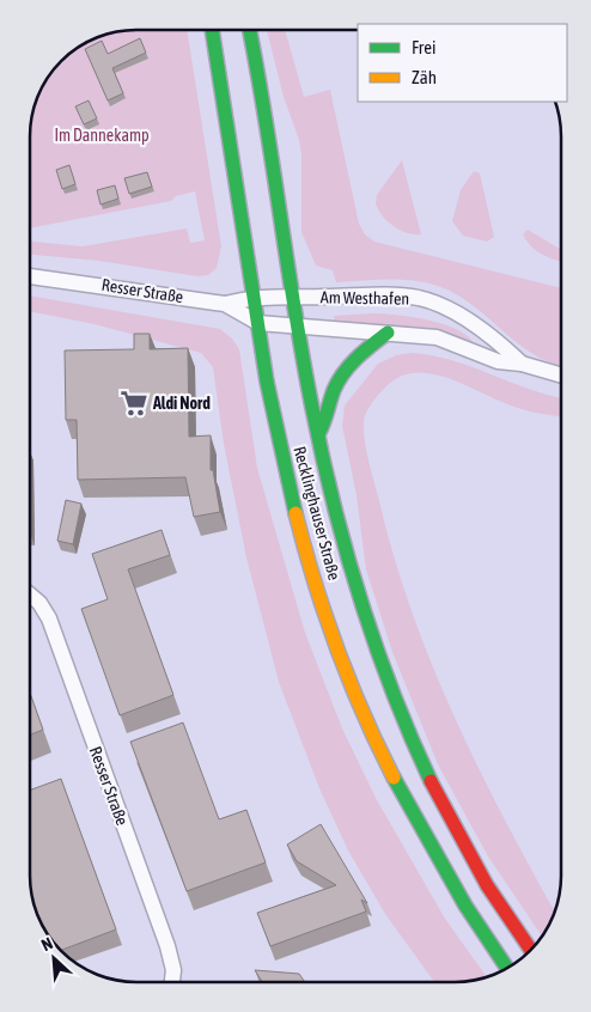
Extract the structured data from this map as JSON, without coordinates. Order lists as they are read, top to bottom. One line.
{"streets":{"main road":["Recklinghauser Straße"],"street":["Resser Straße","Am Westhafen"]},"crossings":[["Resser Straße","Am Westhafen"],["Resser Straße","Recklinghauser Straße"],["Am Westhafen","Recklinghauser Straße"]],"parks":["Im Dannekamp"],"places":{"supermarket":["Aldi Nord"]},"legend":["Frei","Zäh"],"north":"top left"}
